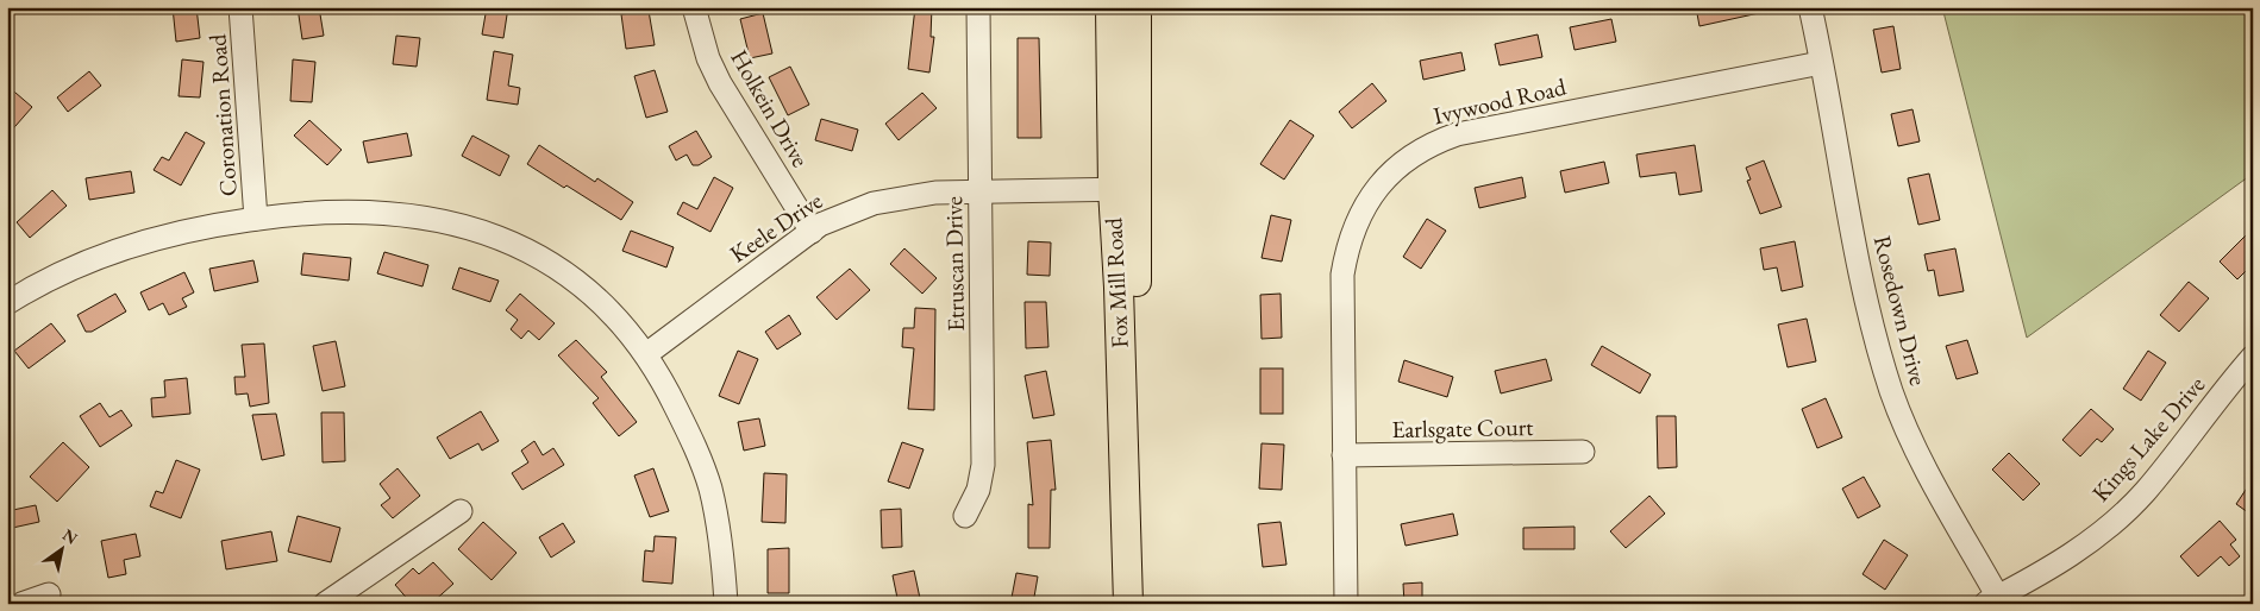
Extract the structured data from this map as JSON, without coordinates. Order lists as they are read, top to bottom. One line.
{"streets":{"main road":["Fox Mill Road"],"street":["Ivywood Road","Holkein Drive","Coronation Road","Keele Drive","Etruscan Drive","Rosedown Drive","Earlsgate Court","Kings Lake Drive"]},"crossings":[["Ivywood Road","Rosedown Drive"],["Ivywood Road","Earlsgate Court"],["Holkein Drive","Keele Drive"],["Keele Drive","Etruscan Drive"],["Keele Drive","Fox Mill Road"],["Rosedown Drive","Kings Lake Drive"]],"north":"top right"}
